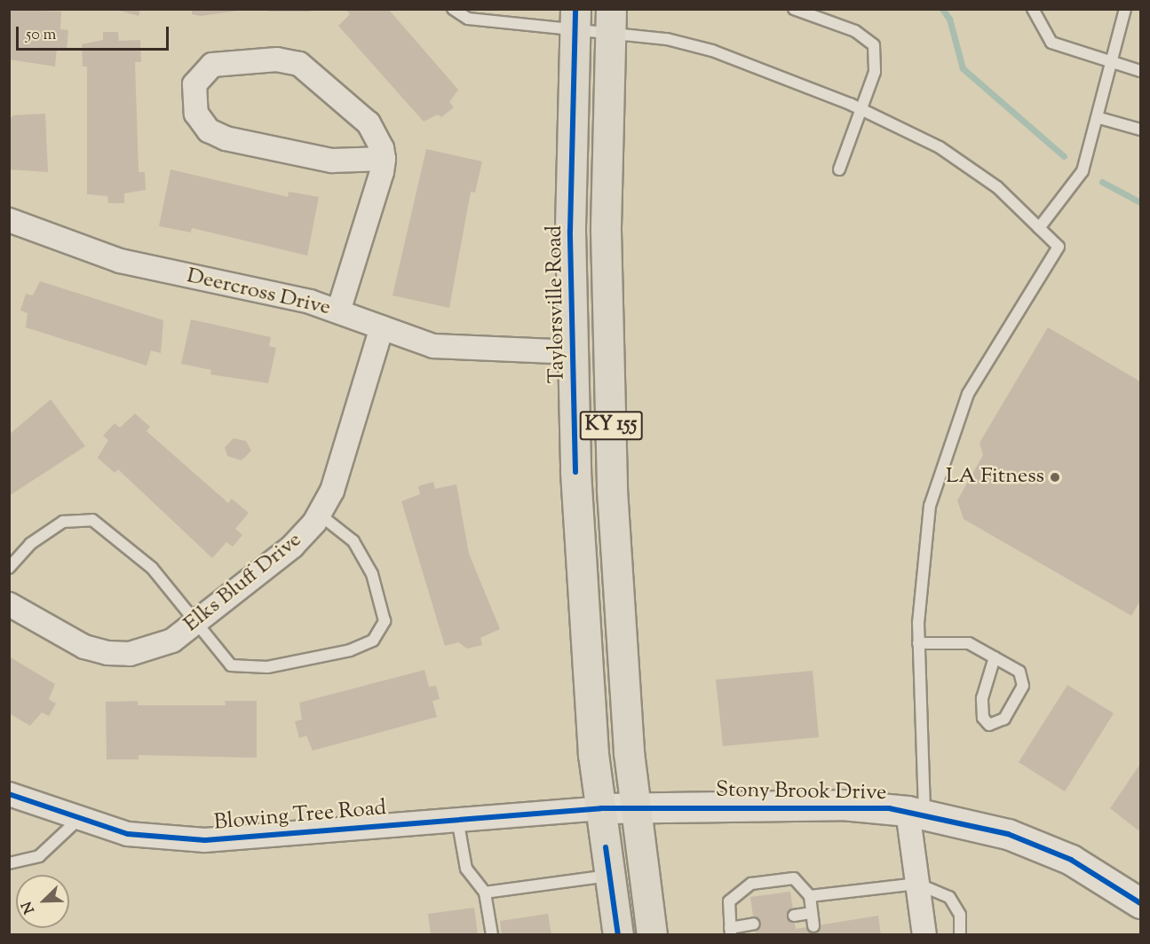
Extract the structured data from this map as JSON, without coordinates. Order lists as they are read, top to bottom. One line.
{"streets":{"main road":["Taylorsville Road","KY 155"],"street":["Deercross Drive","Elks Bluff Drive","Stony Brook Drive","Blowing Tree Road"]},"crossings":[["Deercross Drive","Taylorsville Road"],["Deercross Drive","Elks Bluff Drive"],["Taylorsville Road","Stony Brook Drive"],["Taylorsville Road","Blowing Tree Road"],["KY 155","Stony Brook Drive"],["Stony Brook Drive","Blowing Tree Road"]],"places":["LA Fitness"],"scale_bar":"50 m","north":"bottom left"}
